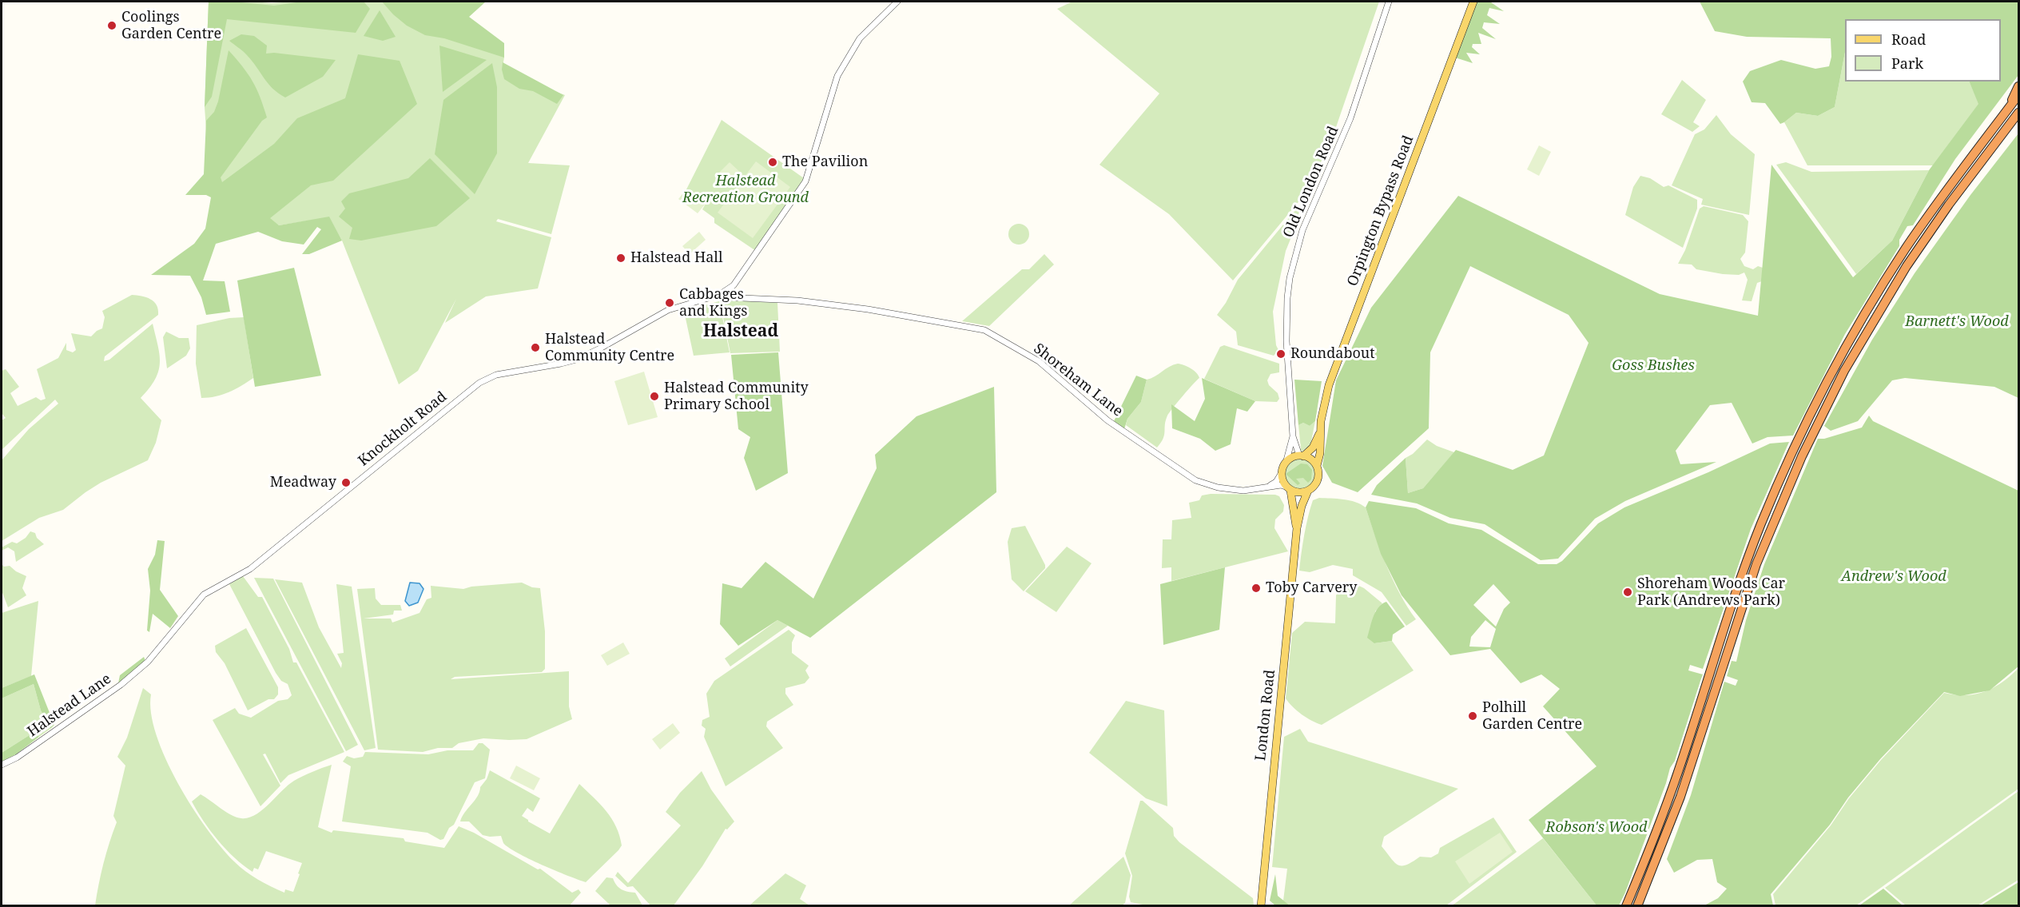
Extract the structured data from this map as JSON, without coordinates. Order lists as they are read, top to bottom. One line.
{"streets":{"main road":["Orpington Bypass Road","London Road"],"street":["Old London Road","Shoreham Lane","Knockholt Road","Halstead Lane"]},"crossings":[["Old London Road","Orpington Bypass Road"],["Old London Road","Shoreham Lane"],["Old London Road","London Road"],["Orpington Bypass Road","Shoreham Lane"],["Orpington Bypass Road","London Road"],["Shoreham Lane","Knockholt Road"],["Shoreham Lane","London Road"],["Knockholt Road","Halstead Lane"]],"districts":["Halstead"],"parks":["Halstead Recreation Ground","Barnett's Wood","Goss Bushes","Andrew's Wood","Robson's Wood"],"places":["Coolings Garden Centre","The Pavilion","Halstead Hall","Cabbages and Kings","Halstead Community Centre","Roundabout","Halstead Community Primary School","Meadway","Toby Carvery","Shoreham Woods Car Park (Andrews Park)","Polhill Garden Centre"],"legend":["Road","Park"]}
